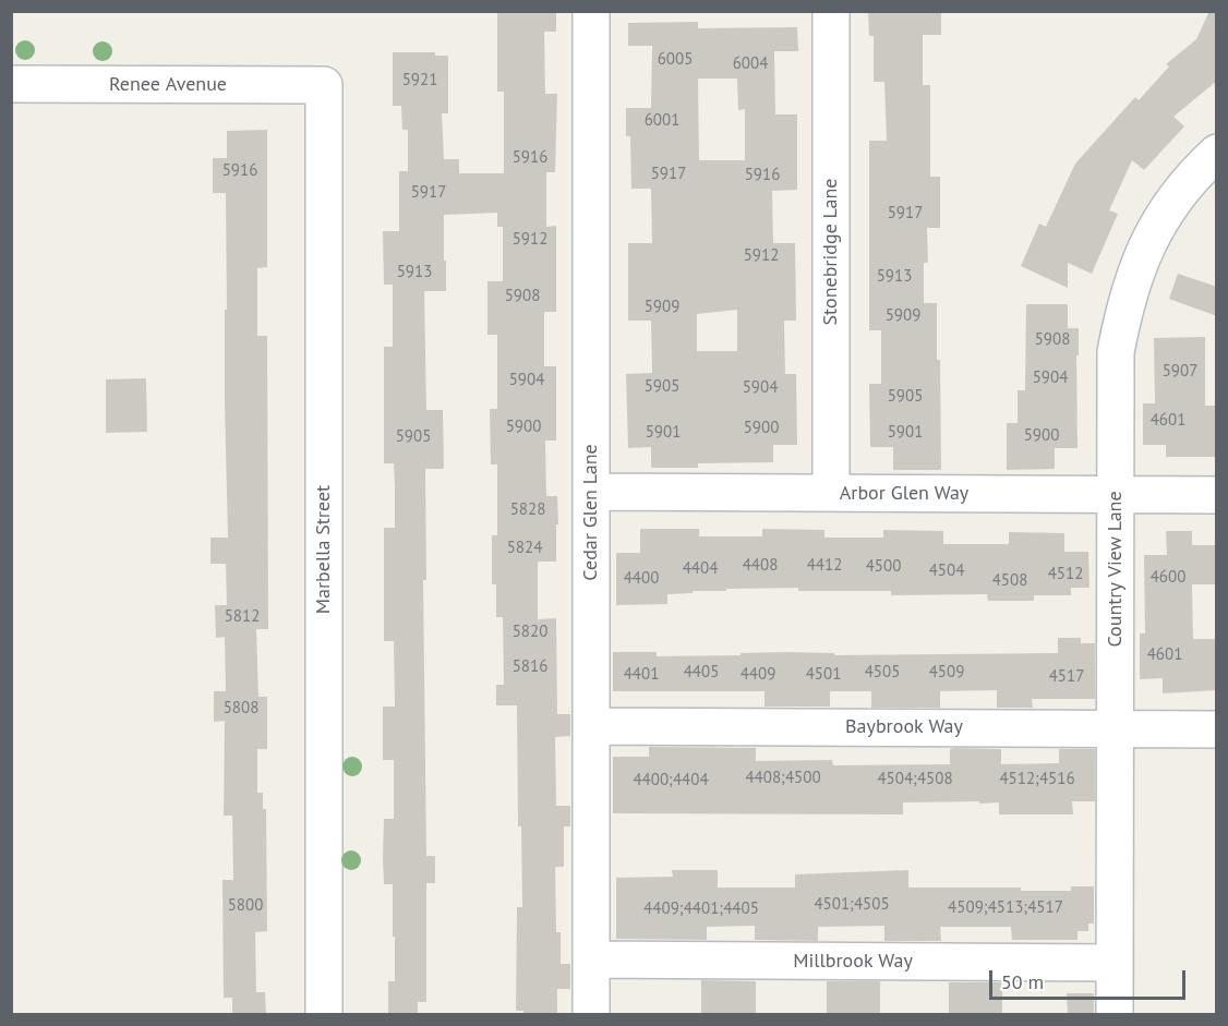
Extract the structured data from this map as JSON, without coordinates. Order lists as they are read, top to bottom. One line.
{"streets":{"street":["Renee Avenue","Stonebridge Lane","Arbor Glen Way","Cedar Glen Lane","Marbella Street","Country View Lane","Baybrook Way","Millbrook Way"]},"crossings":[["Renee Avenue","Marbella Street"],["Stonebridge Lane","Arbor Glen Way"],["Arbor Glen Way","Cedar Glen Lane"],["Arbor Glen Way","Country View Lane"],["Cedar Glen Lane","Baybrook Way"],["Cedar Glen Lane","Millbrook Way"],["Country View Lane","Baybrook Way"],["Country View Lane","Millbrook Way"]],"house_numbers":["6005","6004","5921","6001","5916","5916","5917","5916","5917","5917","5912","5912","5913","5913","5908","5909","5909","5908","5907","5904","5904","5905","5904","5905","4601","5900","5900","5901","5901","5900","5905","5828","5824","4408","4412","4500","4404","4504","4512","4600","4400","4508","5812","5820","4601","5816","4405","4505","4509","4401","4409","4501","4517","5808","4408;4500","4504;4508","4512;4516","4400;4404","4501;4505","5800","4509;4513;4517","4409;4401;4405"],"scale_bar":"50 m"}
